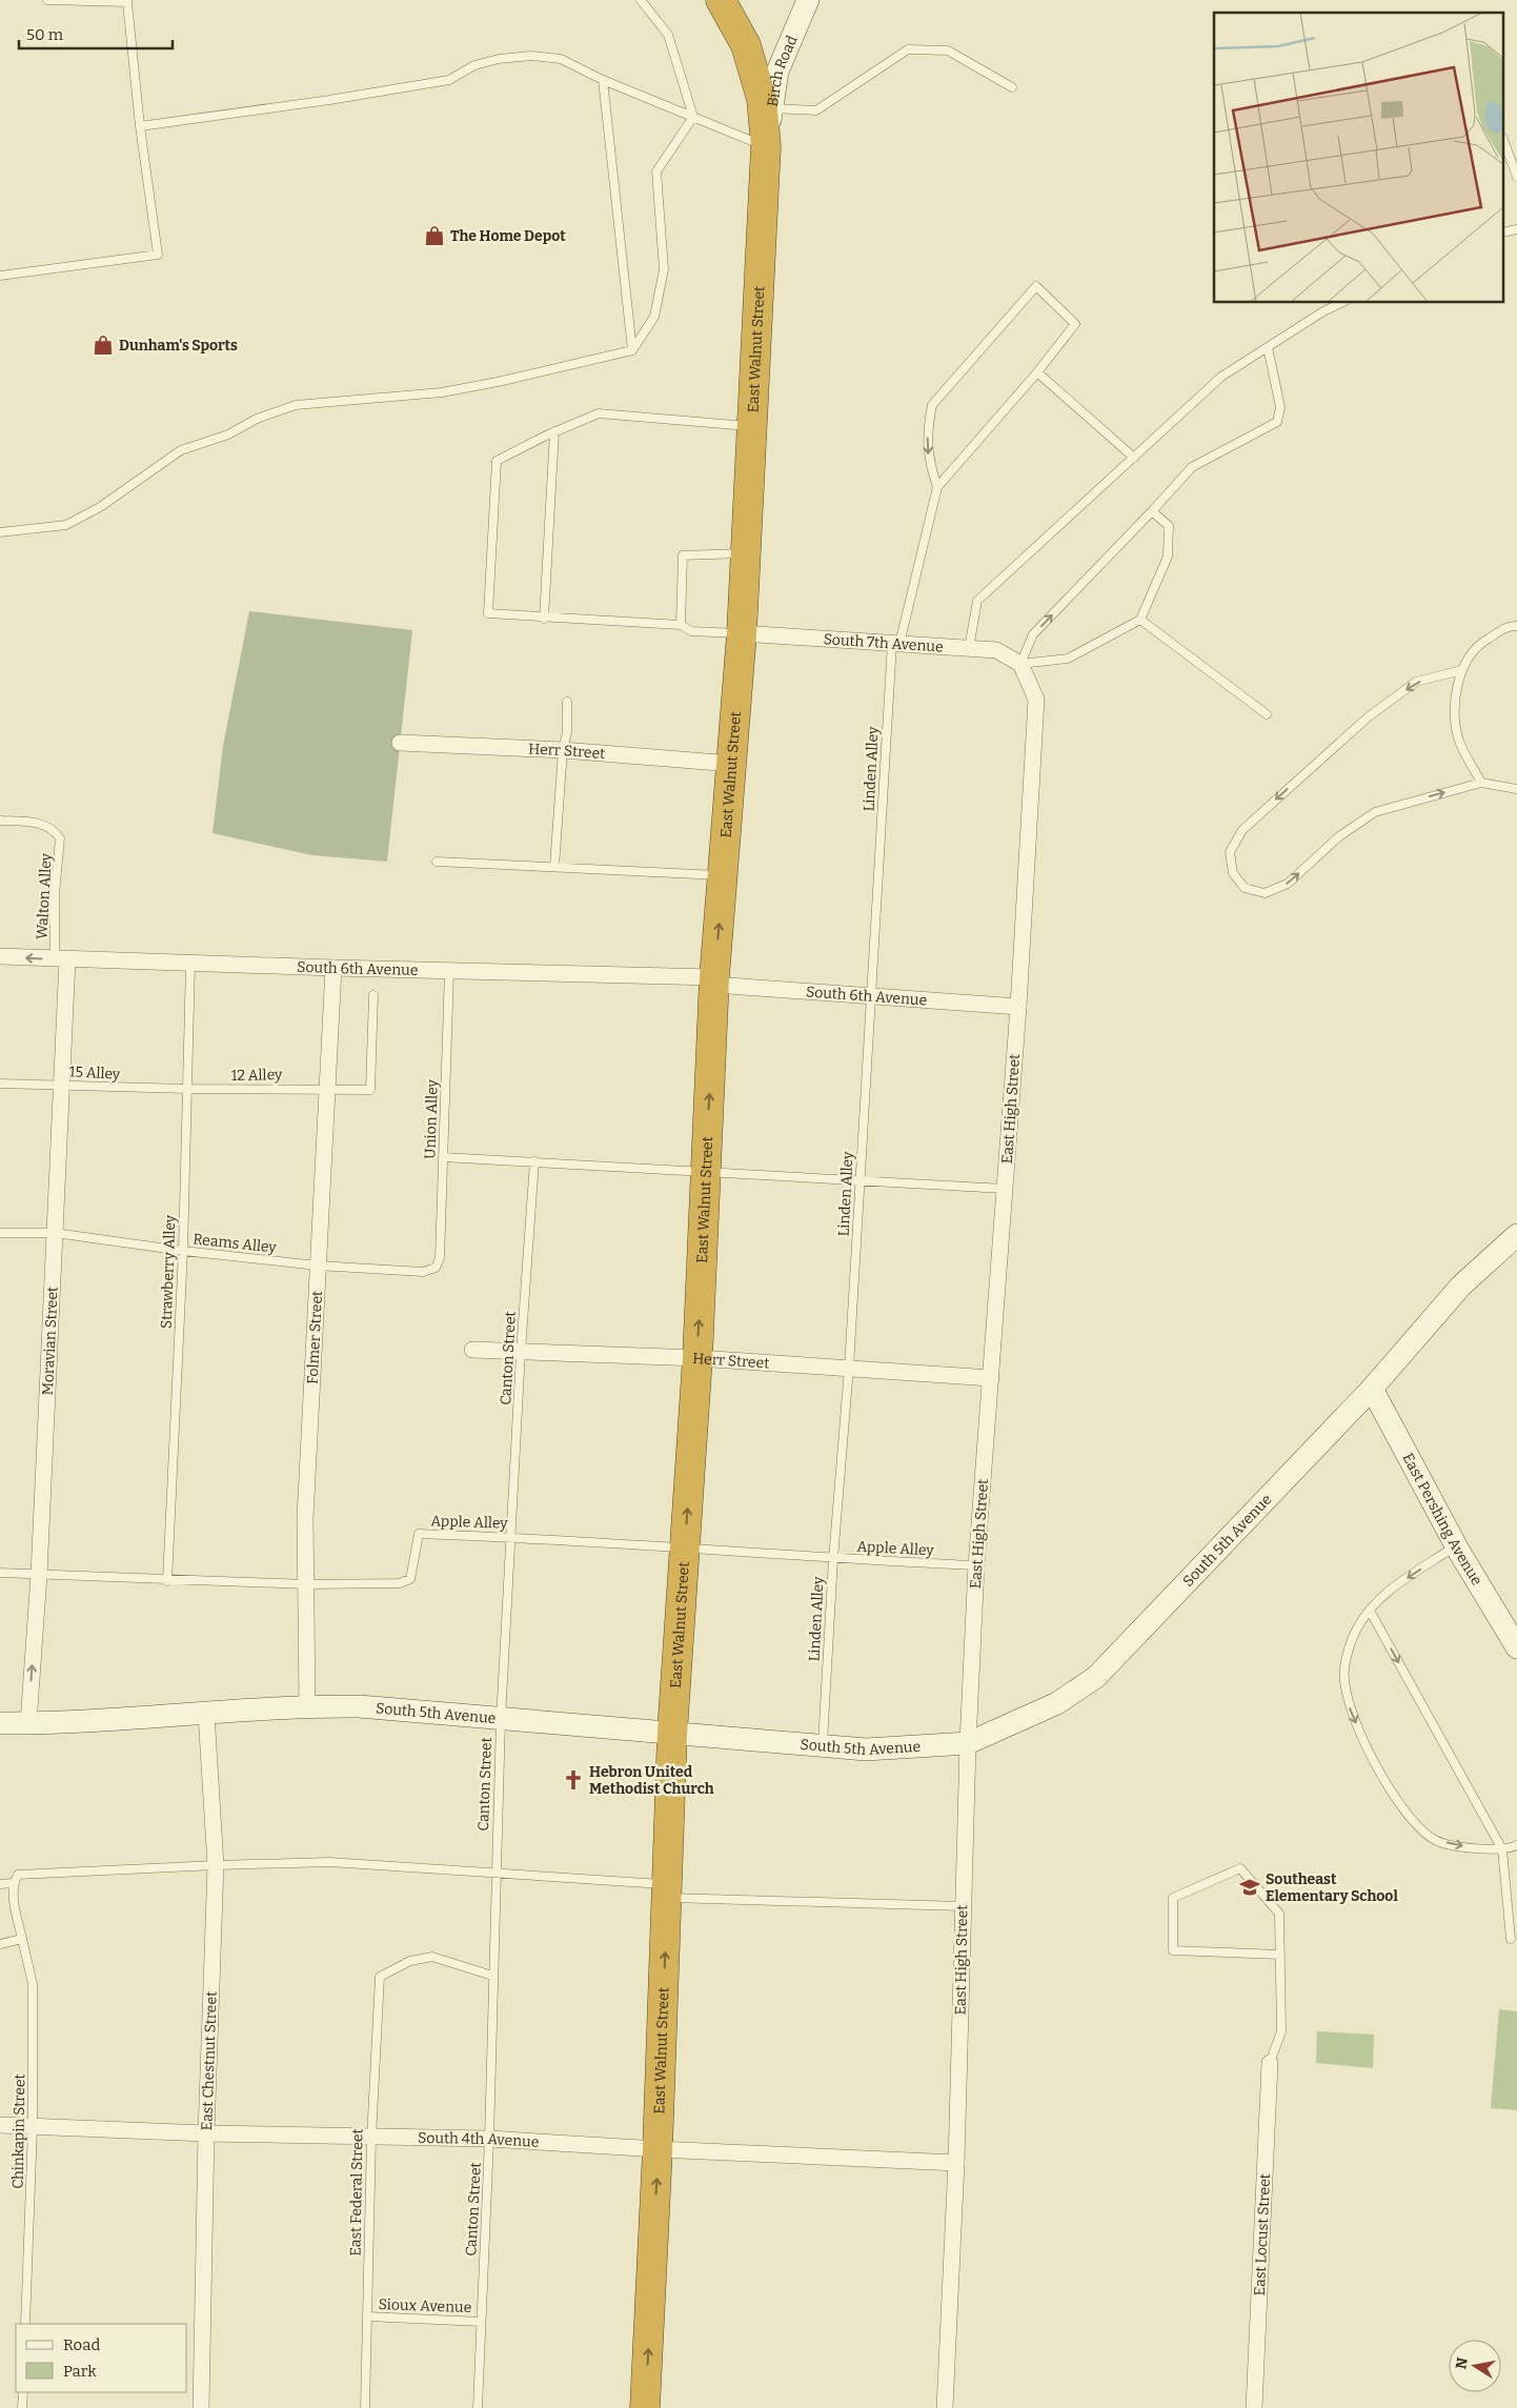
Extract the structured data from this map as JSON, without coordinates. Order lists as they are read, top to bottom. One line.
{"streets":{"highway":["East Walnut Street"],"main road":["Birch Road","East Pershing Avenue","South 5th Avenue"],"street":["South 7th Avenue","Herr Street","South 6th Avenue","East High Street","Folmer Street","Moravian Street","East Chestnut Street","South 4th Avenue","East Locust Street"],"lane":["Linden Alley","Walton Alley","15 Alley","12 Alley","Union Alley","Reams Alley","Strawberry Alley","Canton Street","Apple Alley","Chinkapin Street","East Federal Street","Sioux Avenue"]},"crossings":[["Birch Road","East Walnut Street"],["East Walnut Street","South 7th Avenue"],["East Walnut Street","Herr Street"],["East Walnut Street","South 6th Avenue"],["East Walnut Street","Apple Alley"],["East Walnut Street","South 5th Avenue"],["East Walnut Street","South 4th Avenue"],["South 7th Avenue","Linden Alley"],["South 7th Avenue","East High Street"],["Herr Street","Linden Alley"],["Herr Street","East High Street"],["Herr Street","Canton Street"],["Linden Alley","South 6th Avenue"],["Linden Alley","Apple Alley"],["Linden Alley","South 5th Avenue"],["Walton Alley","South 6th Avenue"],["Walton Alley","Moravian Street"],["South 6th Avenue","East High Street"],["South 6th Avenue","Union Alley"],["South 6th Avenue","Strawberry Alley"],["South 6th Avenue","Folmer Street"],["South 6th Avenue","Moravian Street"],["15 Alley","12 Alley"],["15 Alley","Strawberry Alley"],["15 Alley","Moravian Street"],["12 Alley","Strawberry Alley"],["12 Alley","Folmer Street"],["East High Street","Apple Alley"],["East High Street","South 5th Avenue"],["East High Street","South 4th Avenue"],["Union Alley","Reams Alley"],["Reams Alley","Strawberry Alley"],["Reams Alley","Folmer Street"],["Reams Alley","Moravian Street"],["Strawberry Alley","Apple Alley"],["Folmer Street","Apple Alley"],["Folmer Street","South 5th Avenue"],["Moravian Street","Apple Alley"],["Moravian Street","South 5th Avenue"],["Canton Street","Apple Alley"],["Canton Street","South 5th Avenue"],["Canton Street","South 4th Avenue"],["Canton Street","East Federal Street"],["Canton Street","Sioux Avenue"],["East Pershing Avenue","South 5th Avenue"],["South 5th Avenue","East Chestnut Street"],["East Chestnut Street","South 4th Avenue"],["Chinkapin Street","South 4th Avenue"],["South 4th Avenue","East Federal Street"],["East Federal Street","Sioux Avenue"]],"one_way":["East Walnut Street"],"places":{"shop":["The Home Depot","Dunham's Sports"],"church":["Hebron United Methodist Church"],"school or university":["Southeast Elementary School"]},"legend":["Road","Park"],"scale_bar":"50 m","north":"left"}
